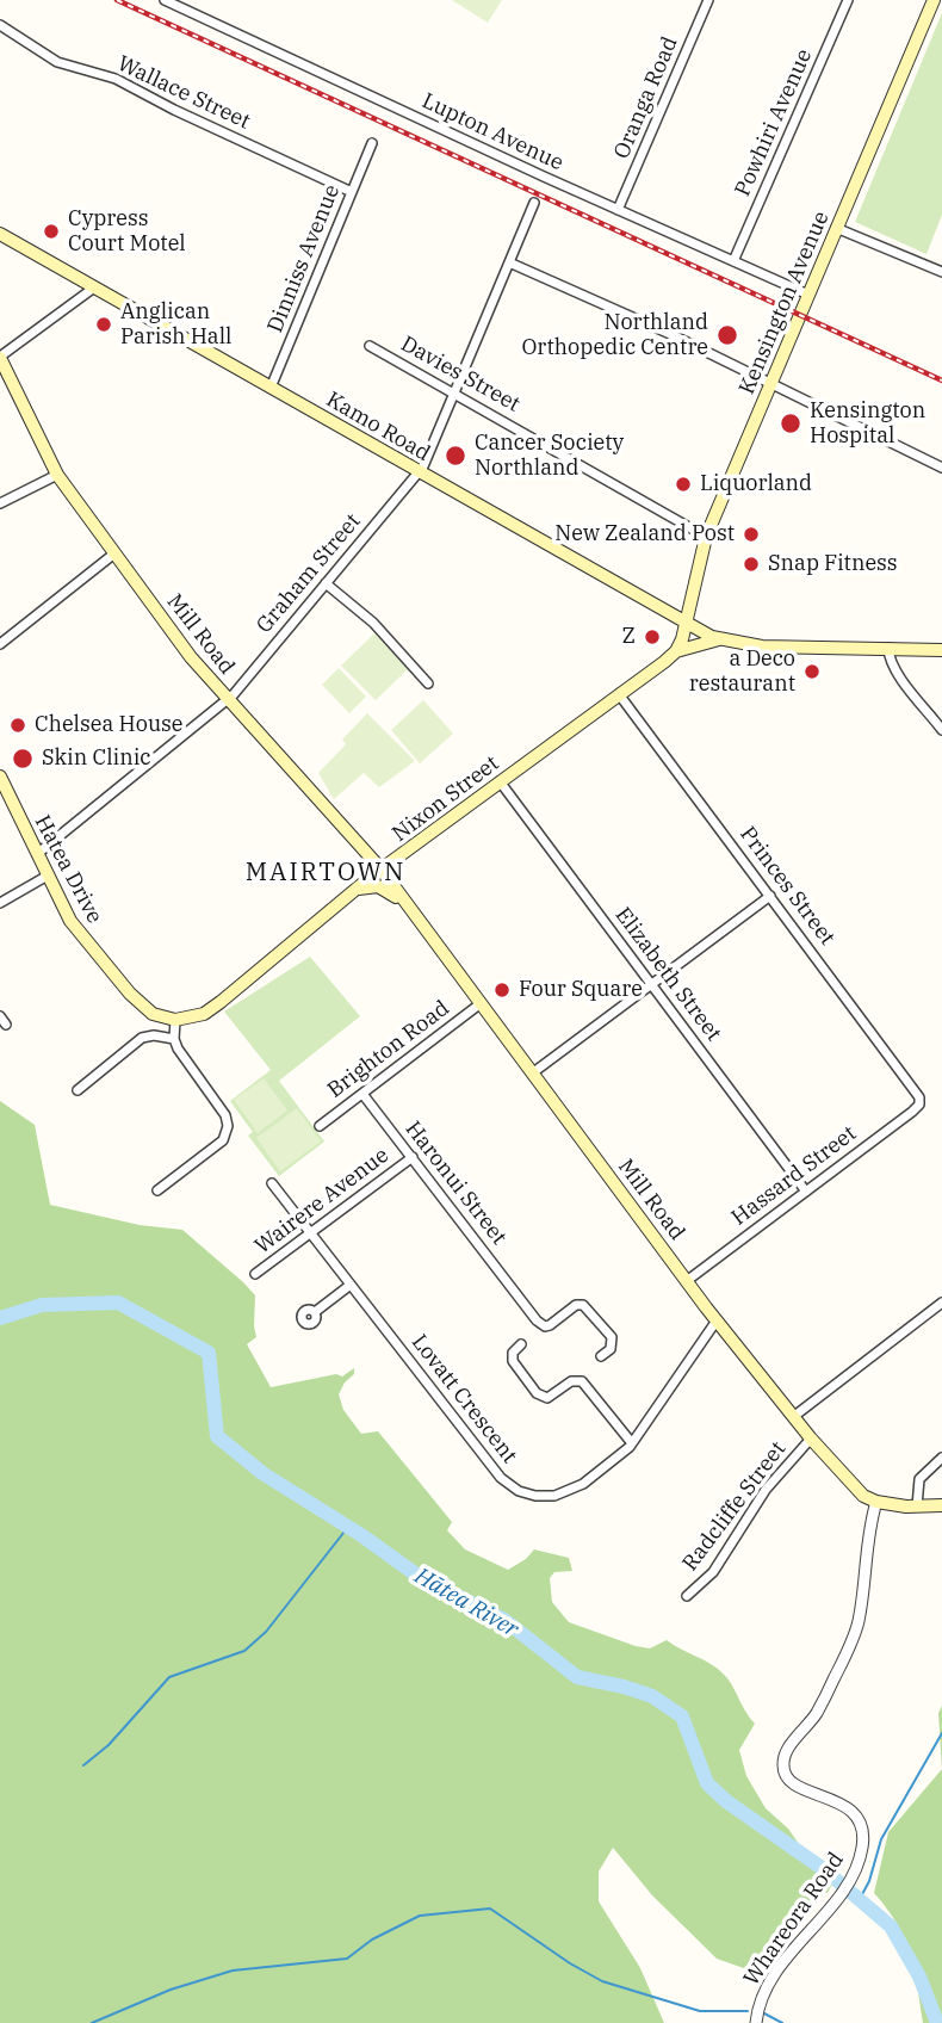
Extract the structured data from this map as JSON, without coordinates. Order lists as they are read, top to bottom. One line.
{"streets":{"main road":["Kensington Avenue","Kamo Road","Mill Road","Nixon Street","Hatea Drive"],"street":["Wallace Street","Oranga Road","Powhiri Avenue","Lupton Avenue","Dinniss Avenue","Davies Street","Graham Street","Princes Street","Elizabeth Street","Brighton Road","Hassard Street","Haronui Street","Wairere Avenue","Lovatt Crescent","Radcliffe Street","Whareora Road"]},"crossings":[["Wallace Street","Dinniss Avenue"],["Oranga Road","Lupton Avenue"],["Powhiri Avenue","Lupton Avenue"],["Lupton Avenue","Kensington Avenue"],["Dinniss Avenue","Kamo Road"],["Kensington Avenue","Davies Street"],["Kensington Avenue","Kamo Road"],["Davies Street","Graham Street"],["Kamo Road","Graham Street"],["Graham Street","Mill Road"],["Graham Street","Hatea Drive"],["Mill Road","Nixon Street"],["Mill Road","Brighton Road"],["Mill Road","Hassard Street"],["Mill Road","Lovatt Crescent"],["Mill Road","Radcliffe Street"],["Mill Road","Whareora Road"],["Nixon Street","Hatea Drive"],["Nixon Street","Princes Street"],["Nixon Street","Elizabeth Street"],["Princes Street","Hassard Street"],["Elizabeth Street","Hassard Street"],["Brighton Road","Haronui Street"],["Haronui Street","Wairere Avenue"],["Wairere Avenue","Lovatt Crescent"]],"districts":["MAIRTOWN"],"water":["Hātea River"],"places":["Cypress Court Motel","Anglican Parish Hall","Northland Orthopedic Centre","Kensington Hospital","Cancer Society Northland","Liquorland","New Zealand Post","Snap Fitness","Z","a Deco restaurant","Chelsea House","Skin Clinic","Four Square"]}
